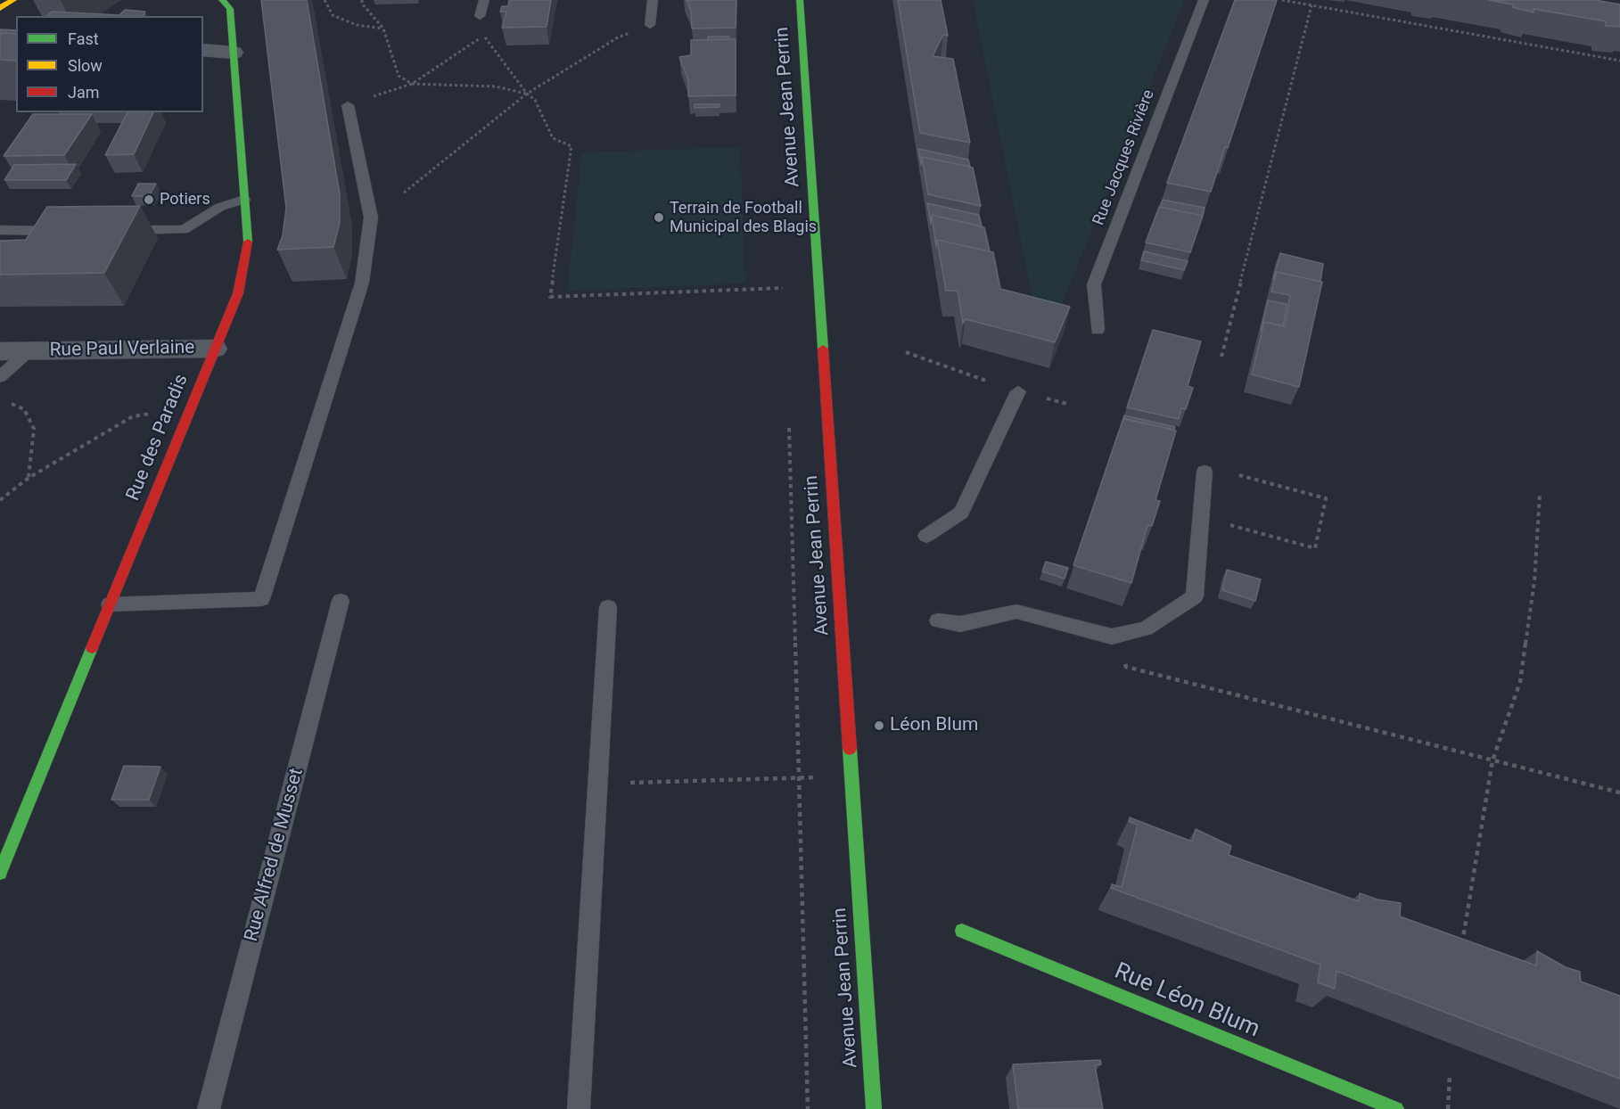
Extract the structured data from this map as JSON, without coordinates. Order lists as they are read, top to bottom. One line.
{"streets":{"street":["Avenue Jean Perrin","Rue Paul Verlaine","Rue des Paradis","Rue Léon Blum"],"lane":["Rue Jacques Rivière","Rue Alfred de Musset"]},"crossings":[["Rue Paul Verlaine","Rue des Paradis"]],"places":["Potiers","Terrain de Football Municipal des Blagis","Léon Blum"],"legend":["Fast","Slow","Jam"]}
